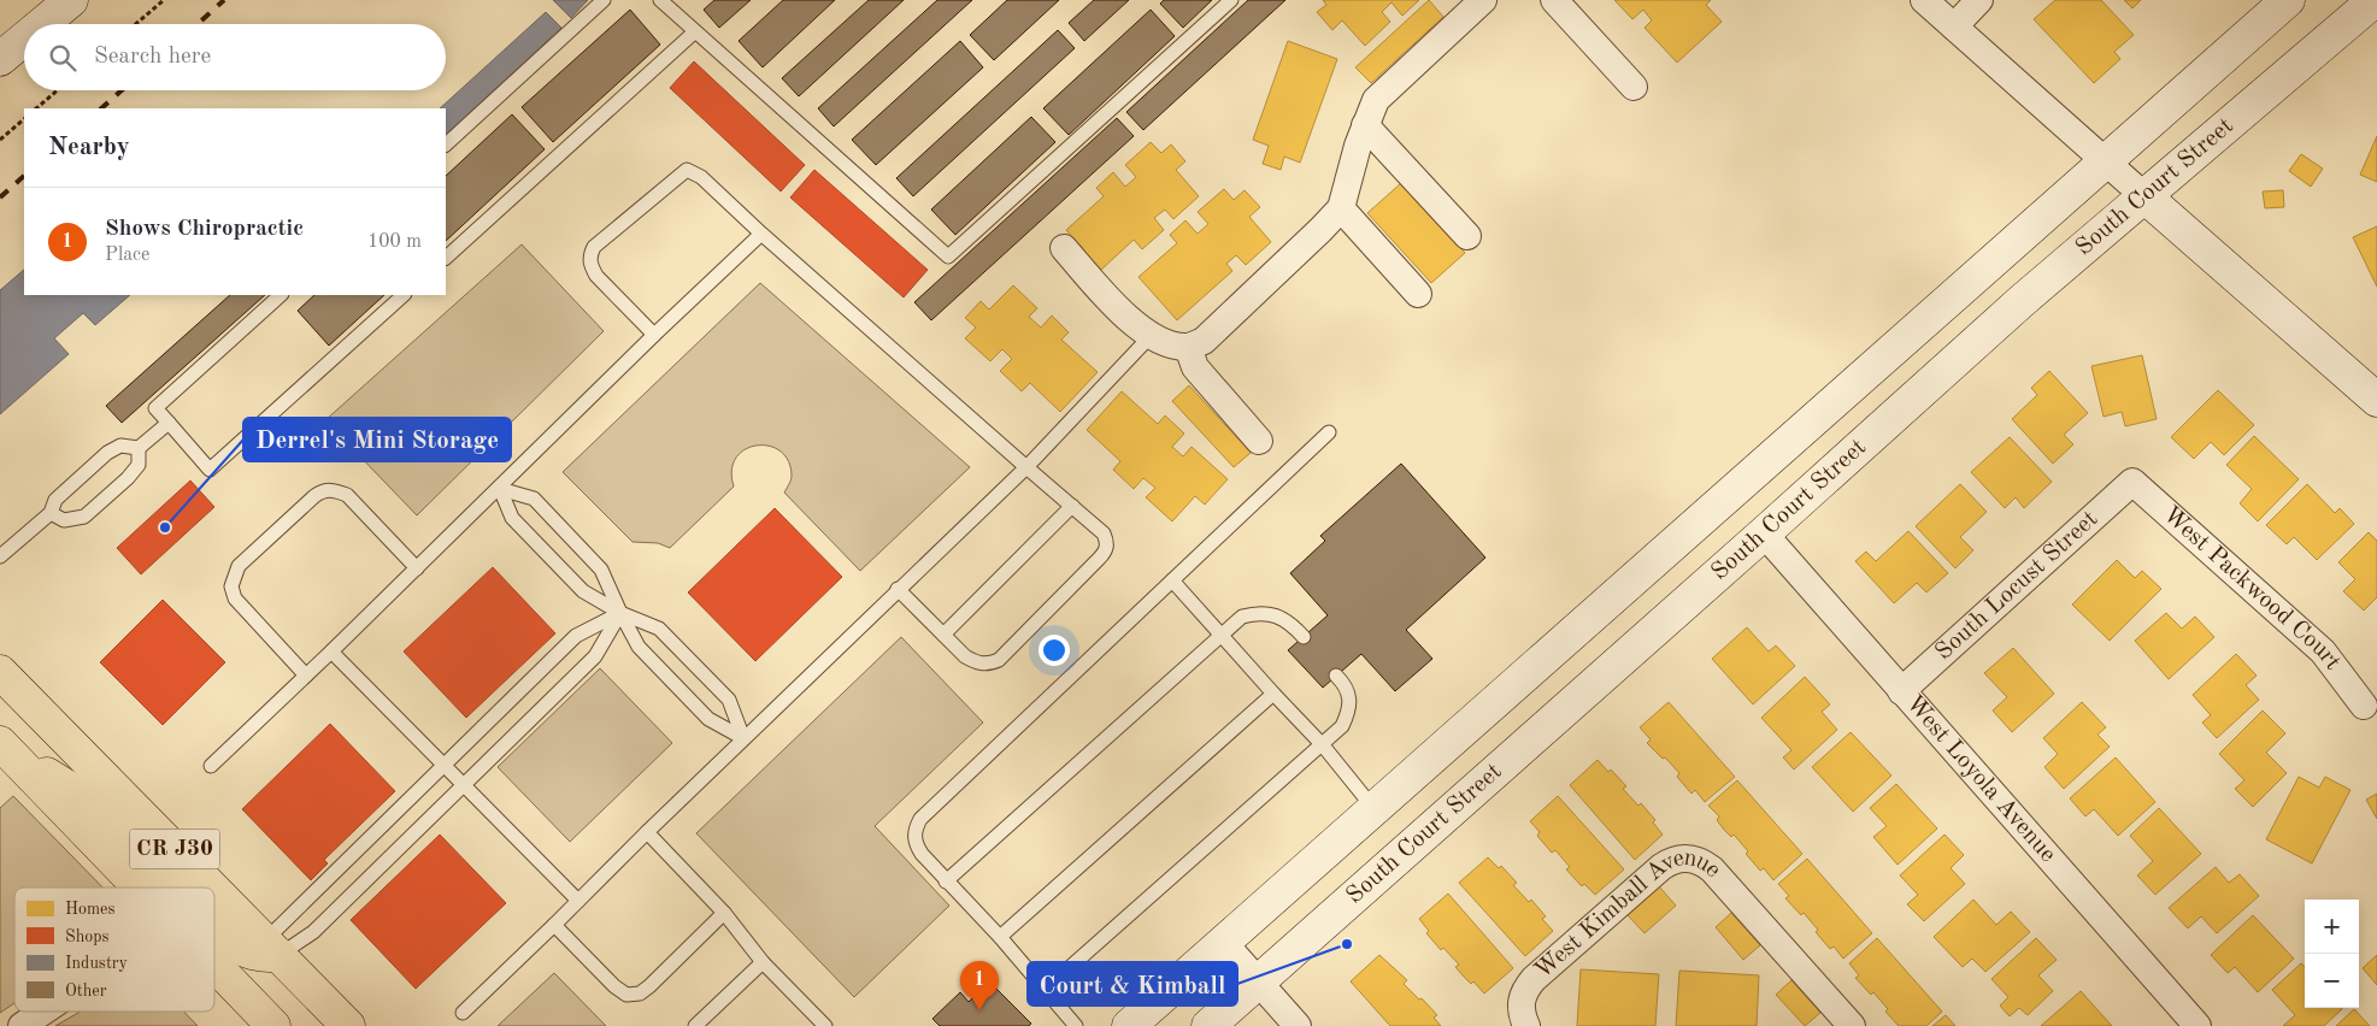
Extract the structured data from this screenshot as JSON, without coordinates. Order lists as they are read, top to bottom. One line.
{"streets":{"main road":["CR J30"],"street":["South Court Street","South Locust Street","West Packwood Court","West Loyola Avenue","West Kimball Avenue"]},"crossings":[["South Court Street","West Loyola Avenue"],["South Locust Street","West Packwood Court"],["South Locust Street","West Loyola Avenue"]],"places":["Derrel's Mini Storage","Court & Kimball"],"legend":["Homes","Shops","Industry","Other"],"page":{"search":"Search here","heading":"Nearby","list":[{"mark":"1","name":"Shows Chiropractic","note":"Place","value":"100 m"}],"map_buttons":["+","−"],"pins":"1"}}
